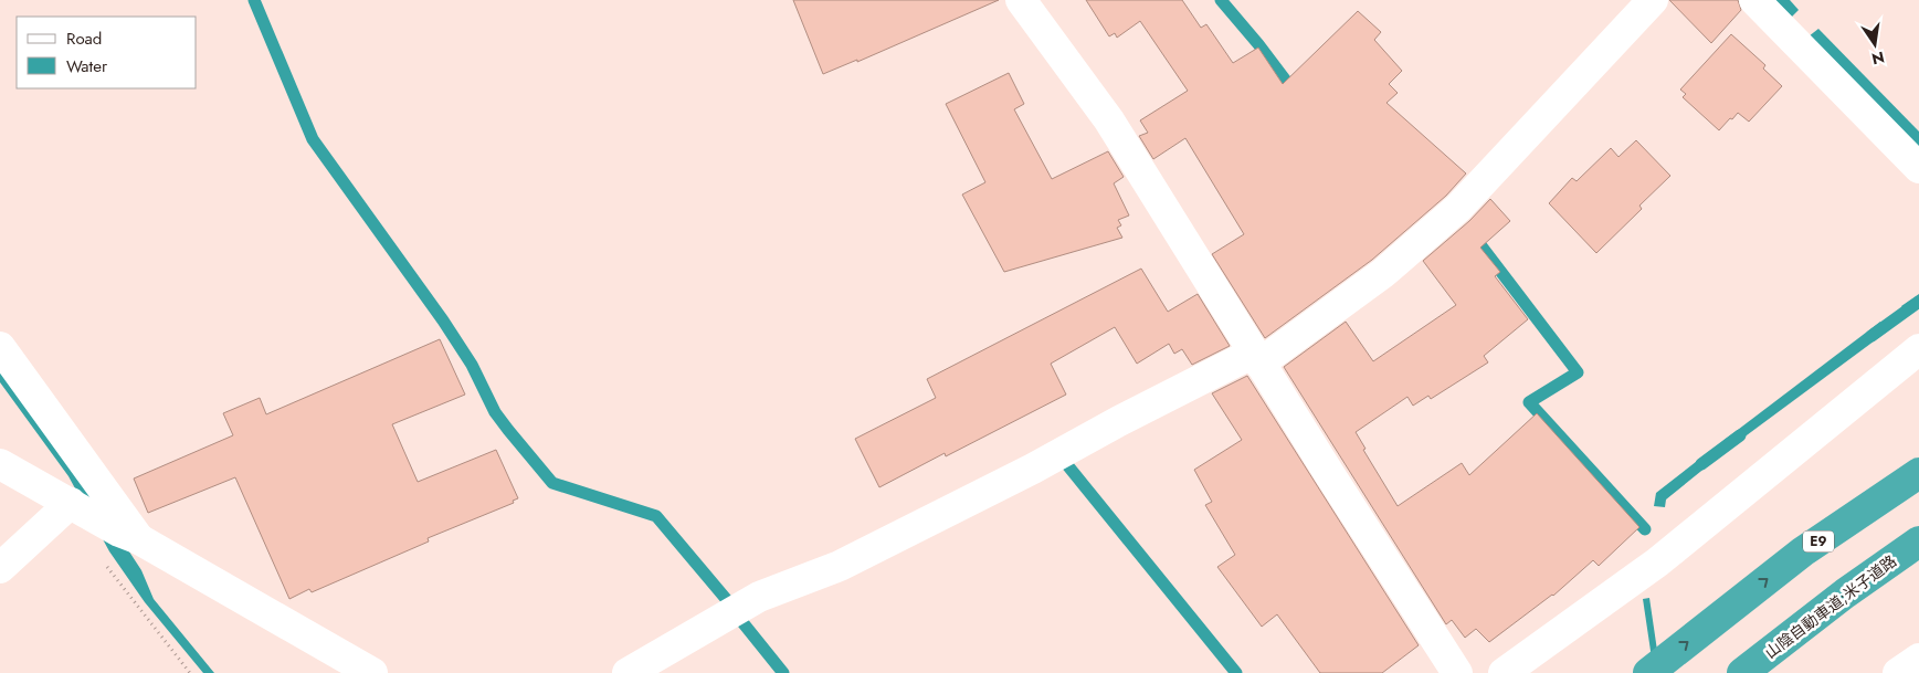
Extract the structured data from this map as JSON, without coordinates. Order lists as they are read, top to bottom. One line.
{"streets":{"highway":["E9","山陰自動車道;米子道路"]},"legend":["Road","Water"],"north":"bottom"}
